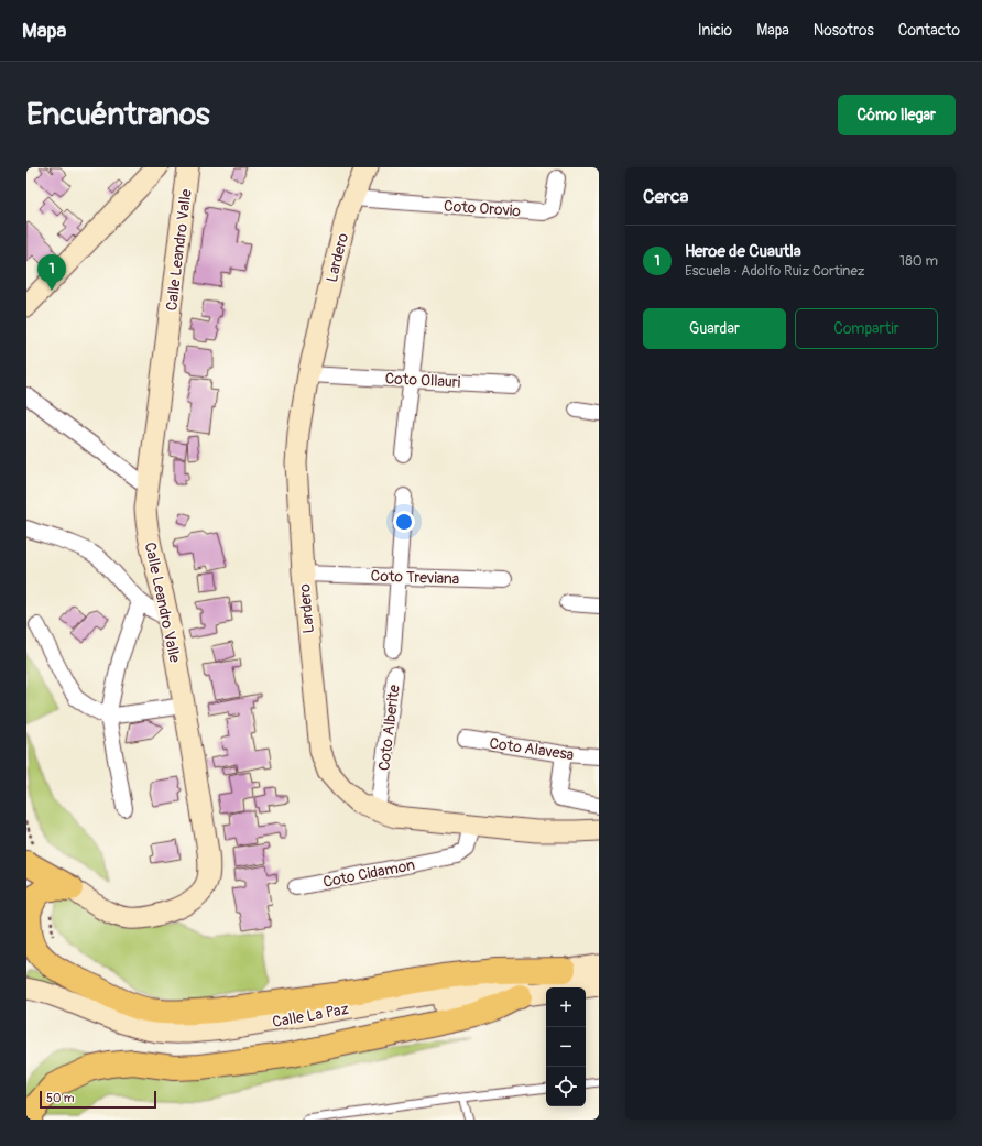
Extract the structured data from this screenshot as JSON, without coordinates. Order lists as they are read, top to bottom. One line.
{"streets":{"street":["Coto Orovio","Calle Leandro Valle","Lardero","Coto Ollauri","Coto Treviana","Coto Alberite","Coto Alavesa","Coto Cidamon","Calle La Paz"]},"crossings":[["Coto Orovio","Lardero"],["Lardero","Coto Ollauri"],["Lardero","Coto Treviana"],["Lardero","Coto Alberite"],["Lardero","Coto Cidamon"]],"scale_bar":"50 m","page":{"header":"Mapa","nav":["Inicio","Mapa","Nosotros","Contacto"],"buttons":["Cómo llegar",["Guardar","Compartir"]],"title":"Encuéntranos","heading":"Cerca","list":[{"mark":"1","name":"Heroe de Cuautla","note":"Escuela · Adolfo Ruiz Cortinez","value":"180 m"}],"pins":"1","map_buttons":["+","−"],"scale":"50 m"}}
